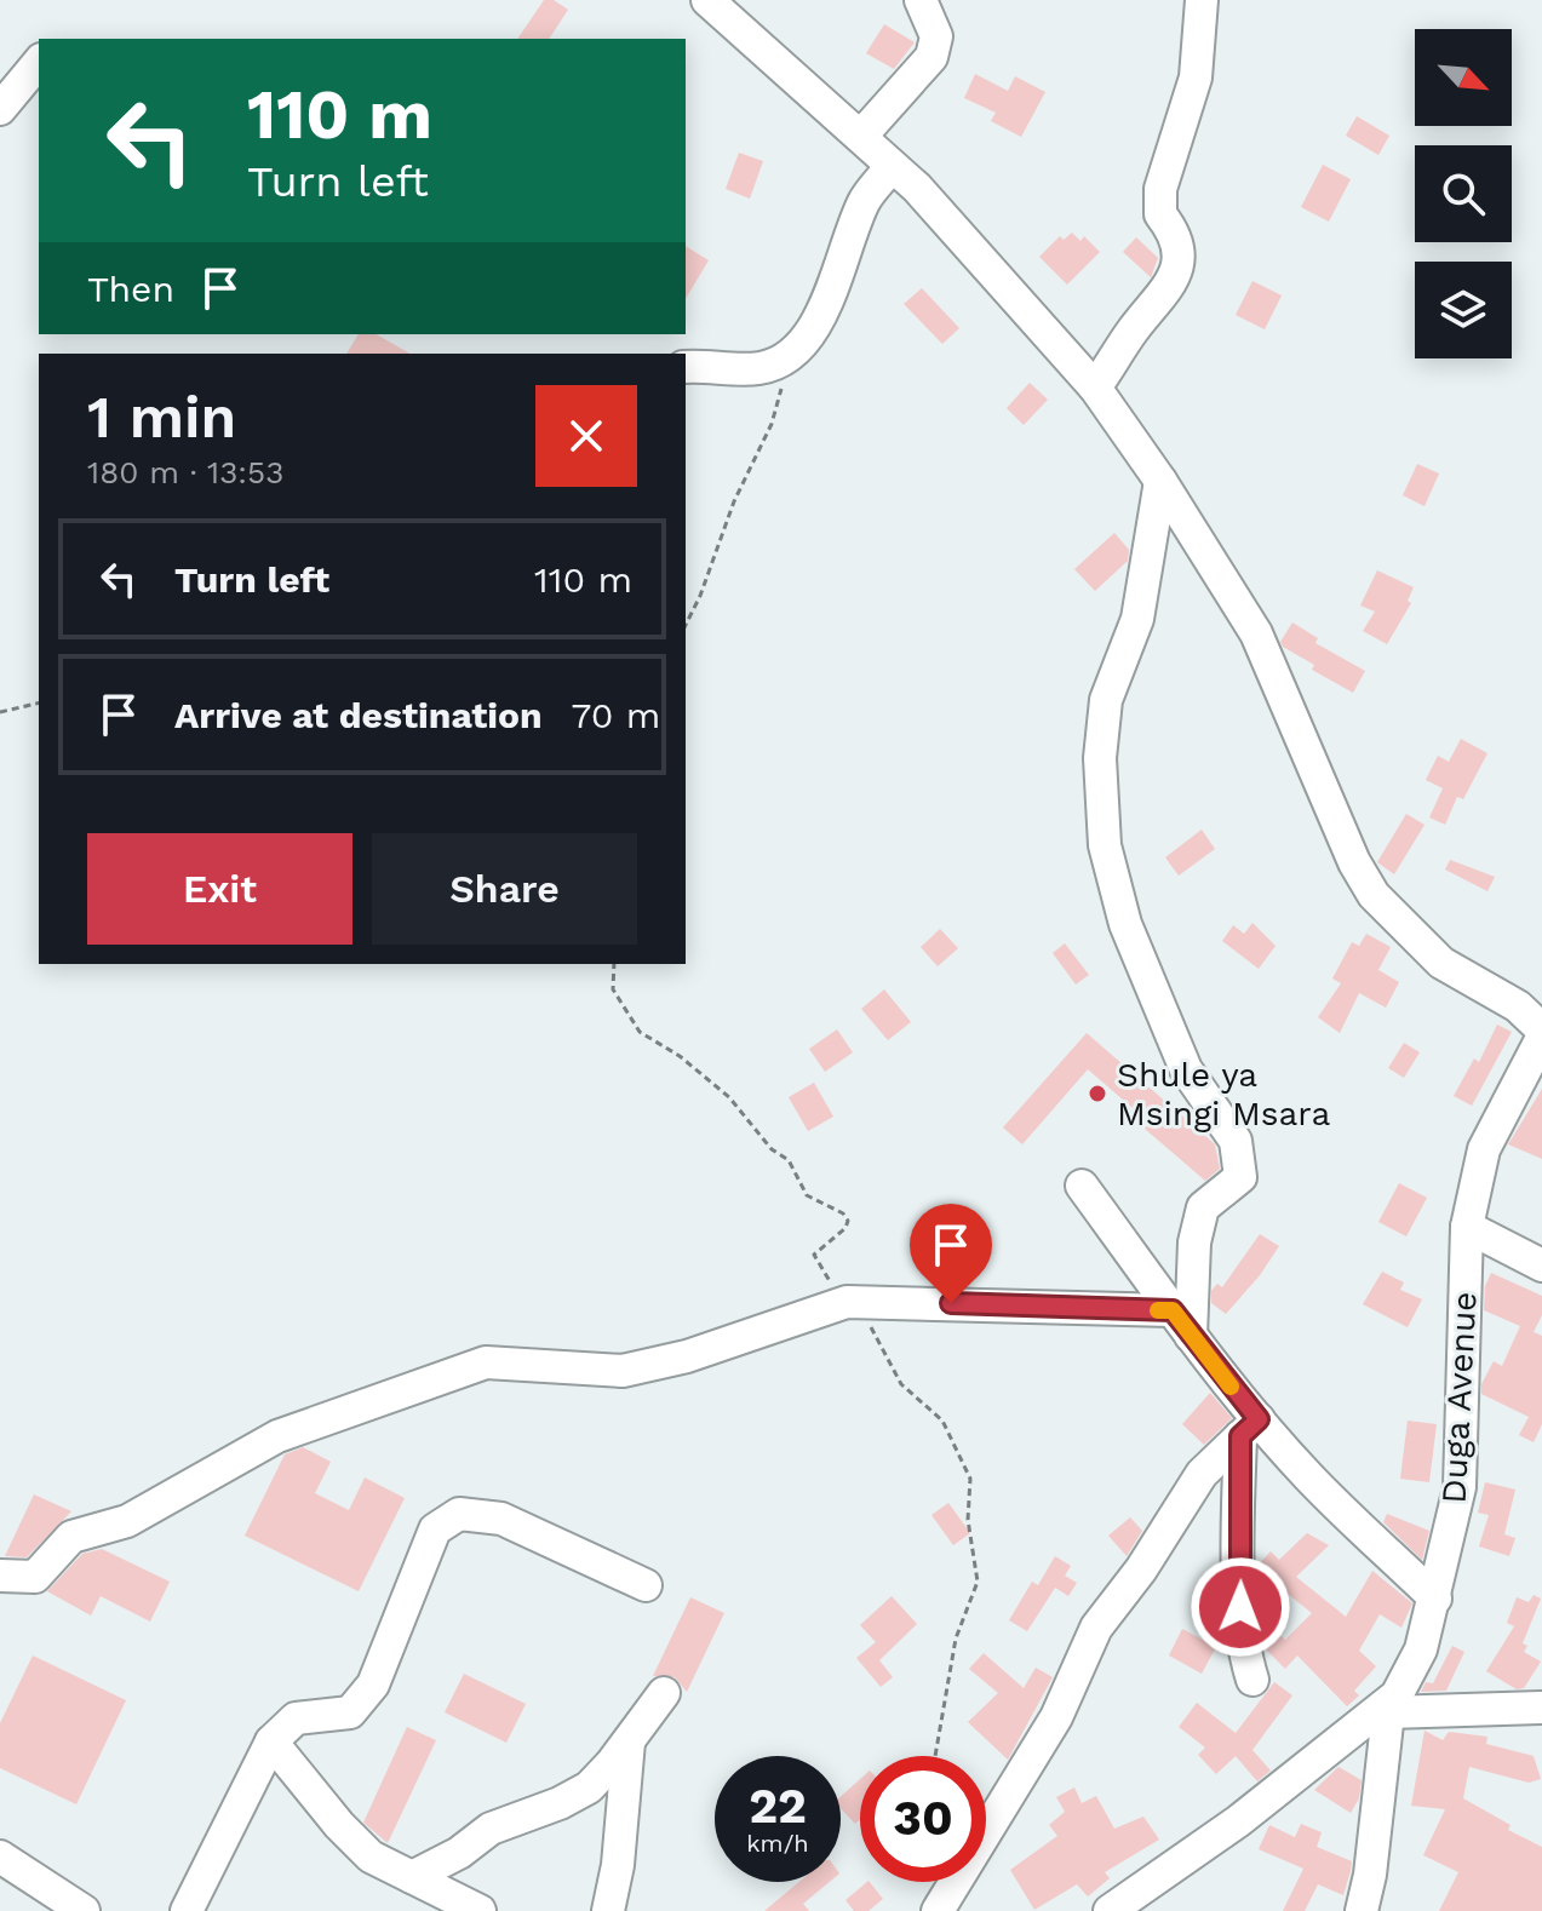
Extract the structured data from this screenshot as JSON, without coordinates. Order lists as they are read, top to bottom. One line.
{"streets":{"street":["Duga Avenue"]},"places":["Shule ya Msingi Msara"],"north":"bottom right","page":{"turn":["110 m","Turn left"],"then":"Then","heading":["1 min","180 m · 13:53"],"list":[{"name":"Turn left","value":"110 m"},{"name":"Arrive at destination","value":"70 m"}],"buttons":["Exit","Share"],"speed":"22 km/h","limit":"30"}}
